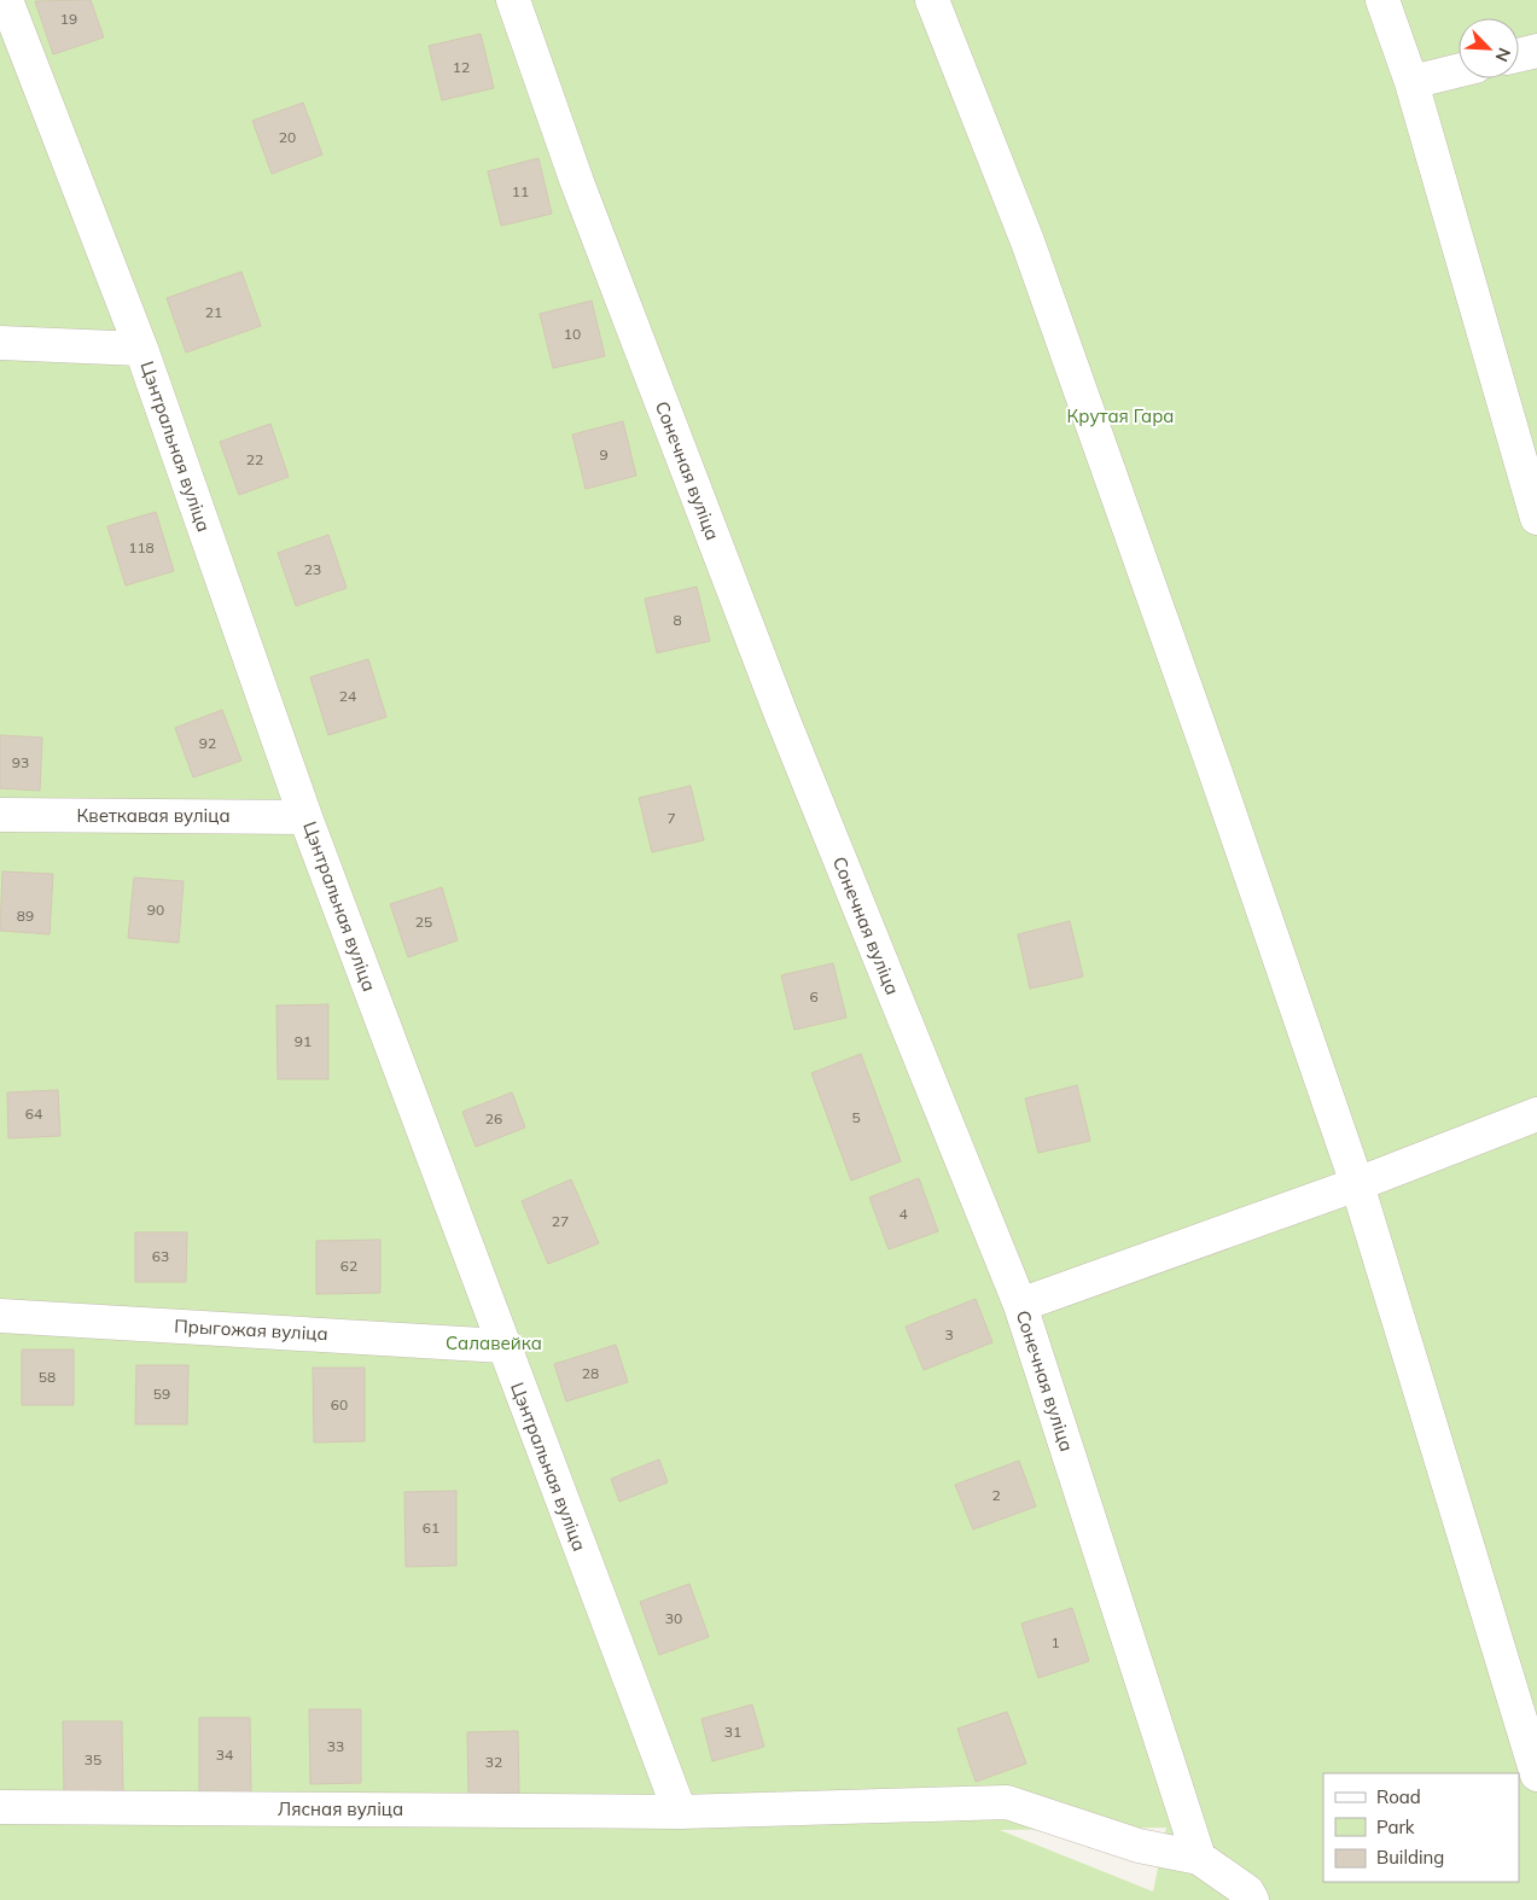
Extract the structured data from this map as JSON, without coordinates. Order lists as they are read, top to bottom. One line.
{"streets":{"street":["Цэнтральная вуліца","Сонечная вуліца","Кветкавая вуліца","Прыгожая вуліца","Лясная вуліца"]},"crossings":[["Цэнтральная вуліца","Кветкавая вуліца"],["Цэнтральная вуліца","Прыгожая вуліца"],["Цэнтральная вуліца","Лясная вуліца"],["Сонечная вуліца","Лясная вуліца"]],"parks":["Крутая Гара","Салавейка"],"house_numbers":["19","12","20","11","21","10","9","22","118","23","8","24","92","93","7","90","89","25","6","91","64","5","26","4","27","63","62","3","28","58","59","60","2","61","30","1","31","33","34","35","32"],"legend":["Road","Park","Building"],"north":"bottom right"}
